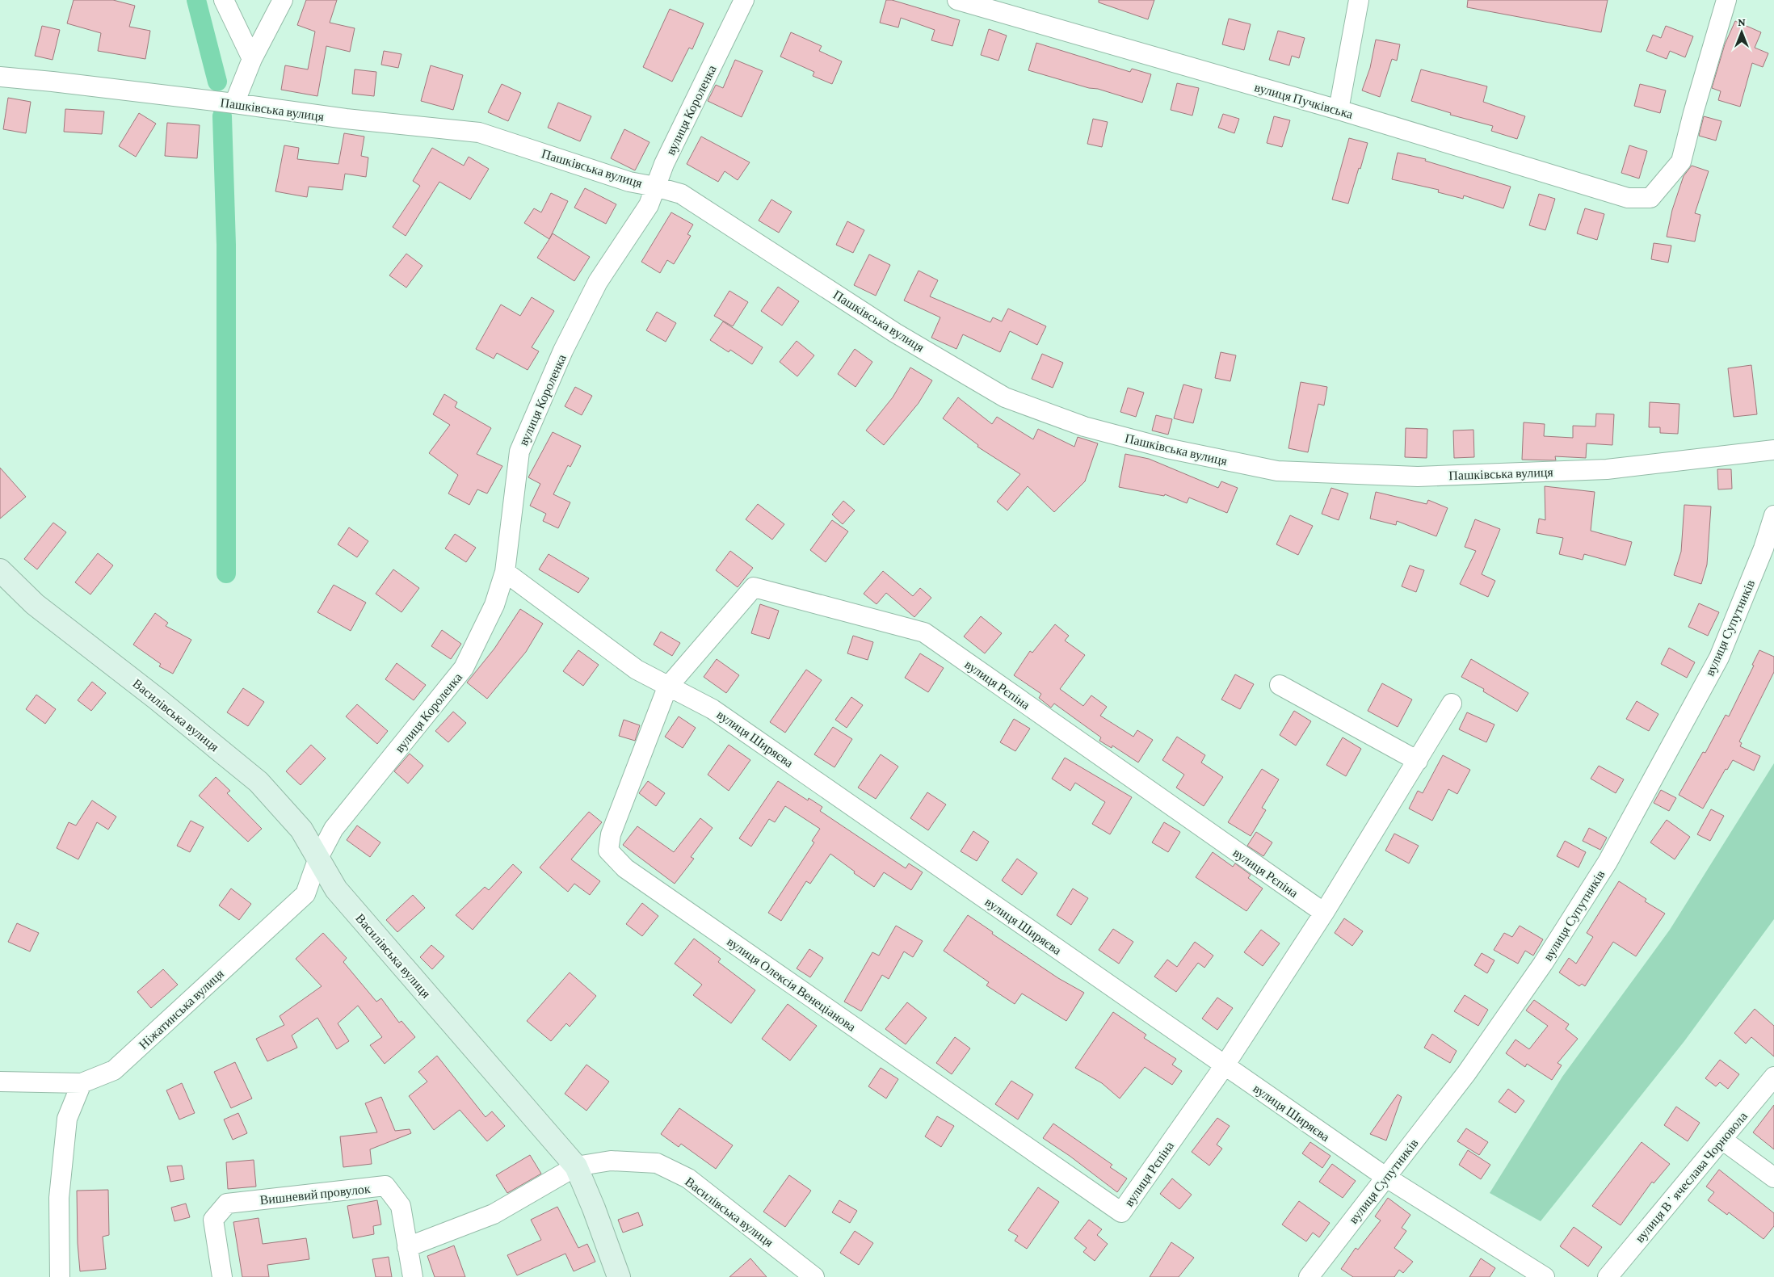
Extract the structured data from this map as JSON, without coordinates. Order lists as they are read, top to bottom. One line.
{"streets":{"street":["вулиця Пучківська","Пашківська вулиця","вулиця Короленка","вулиця Супутників","вулиця Рєпіна","Василівська вулиця","вулиця Ширяєва","вулиця Олексія Венеціанова","Ніжатинська вулиця","вулиця Вʼячеслава Чорновола","Вишневий провулок"]},"crossings":[["Пашківська вулиця","вулиця Короленка"],["вулиця Короленка","Василівська вулиця"],["вулиця Короленка","вулиця Ширяєва"],["вулиця Короленка","Ніжатинська вулиця"],["вулиця Супутників","вулиця Ширяєва"],["вулиця Рєпіна","вулиця Ширяєва"],["вулиця Рєпіна","вулиця Олексія Венеціанова"],["Василівська вулиця","Ніжатинська вулиця"],["вулиця Ширяєва","вулиця Олексія Венеціанова"]],"north":"top"}
